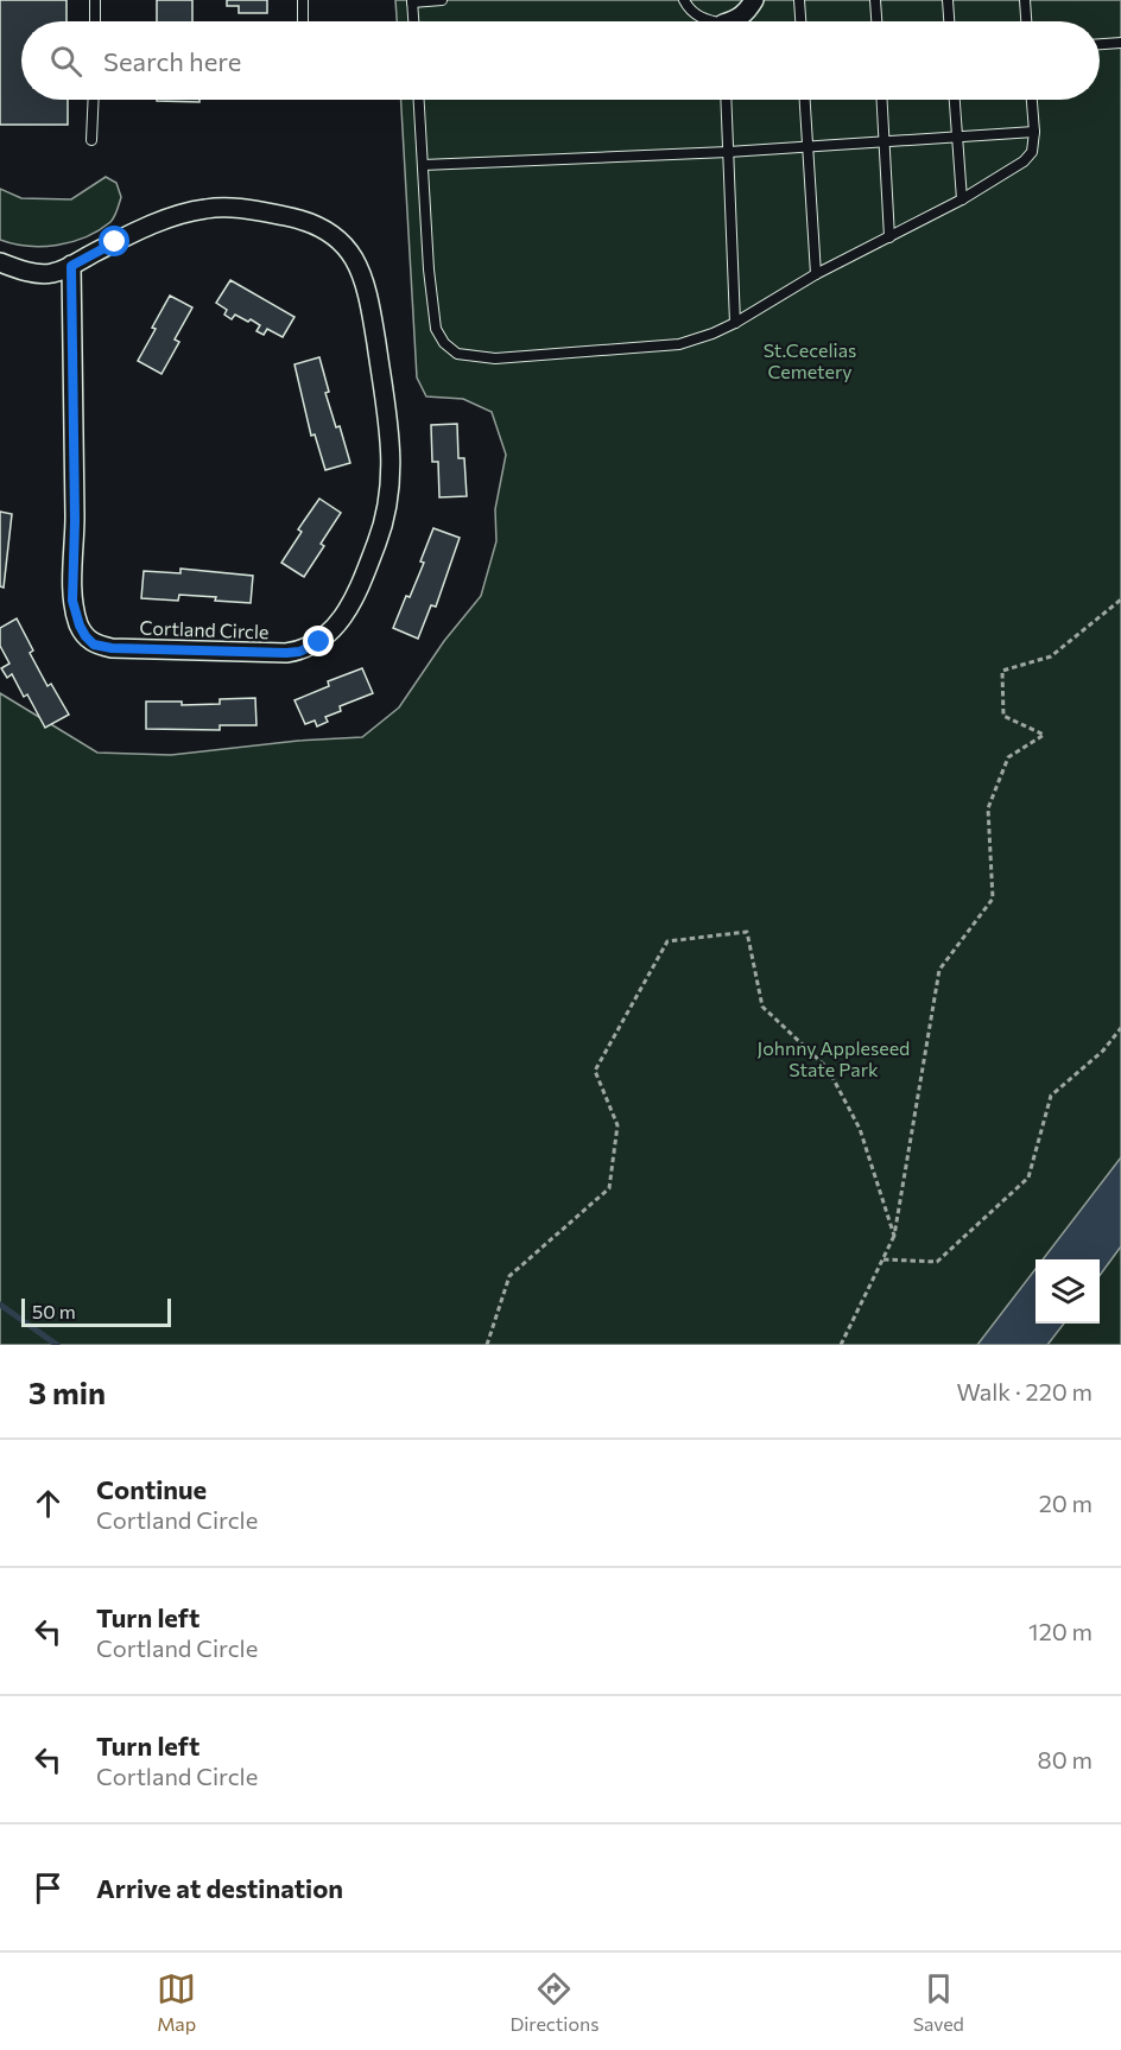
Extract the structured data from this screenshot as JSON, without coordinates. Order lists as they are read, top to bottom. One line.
{"streets":{"street":["Cortland Circle"]},"parks":["St.Cecelias Cemetery","Johnny Appleseed State Park"],"scale_bar":"50 m","page":{"search":"Search here","scale":"50 m","heading":["3 min","Walk · 220 m"],"list":[["Continue","Cortland Circle","20 m"],["Turn left","Cortland Circle","120 m"],["Turn left","Cortland Circle","80 m"],"Arrive at destination"],"nav":["Map","Directions","Saved"]}}
